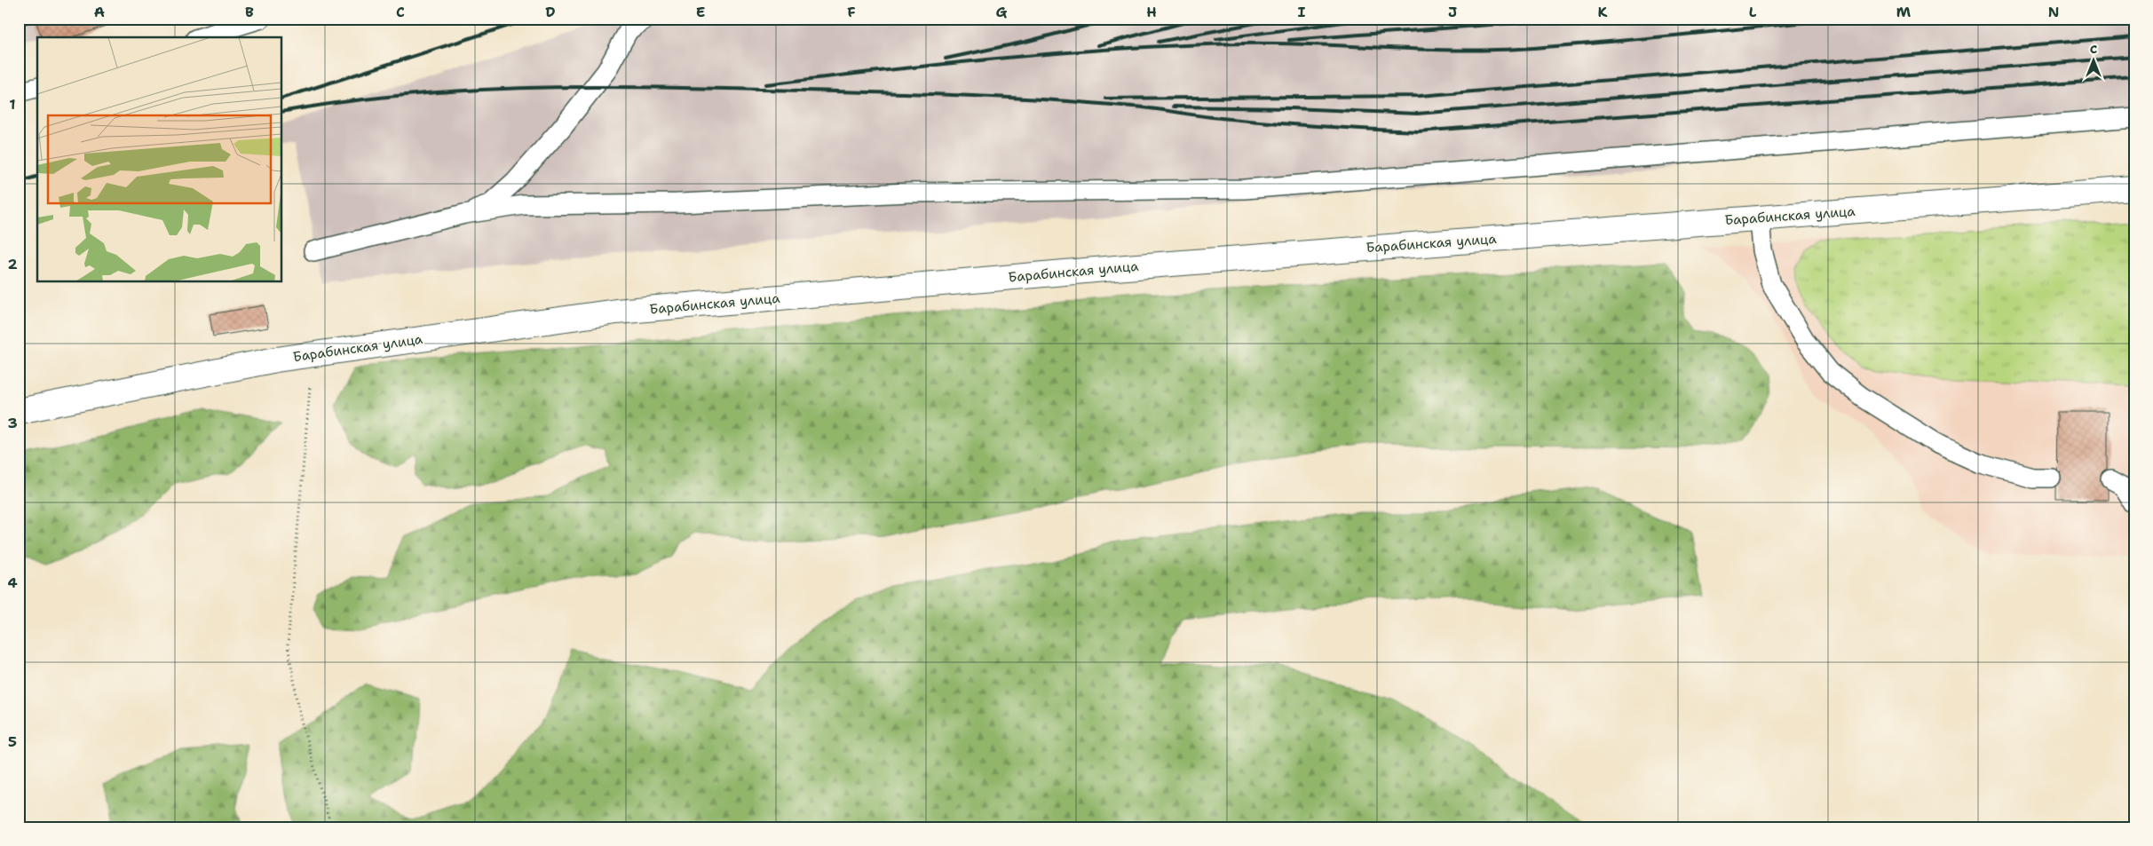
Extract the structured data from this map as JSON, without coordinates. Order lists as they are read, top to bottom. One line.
{"streets":{"main road":["Барабинская улица"]},"north":"top","grid":{"columns":["A","B","C","D","E","F","G","H","I","J","K","L","M","N"],"rows":["1","2","3","4","5"]}}
